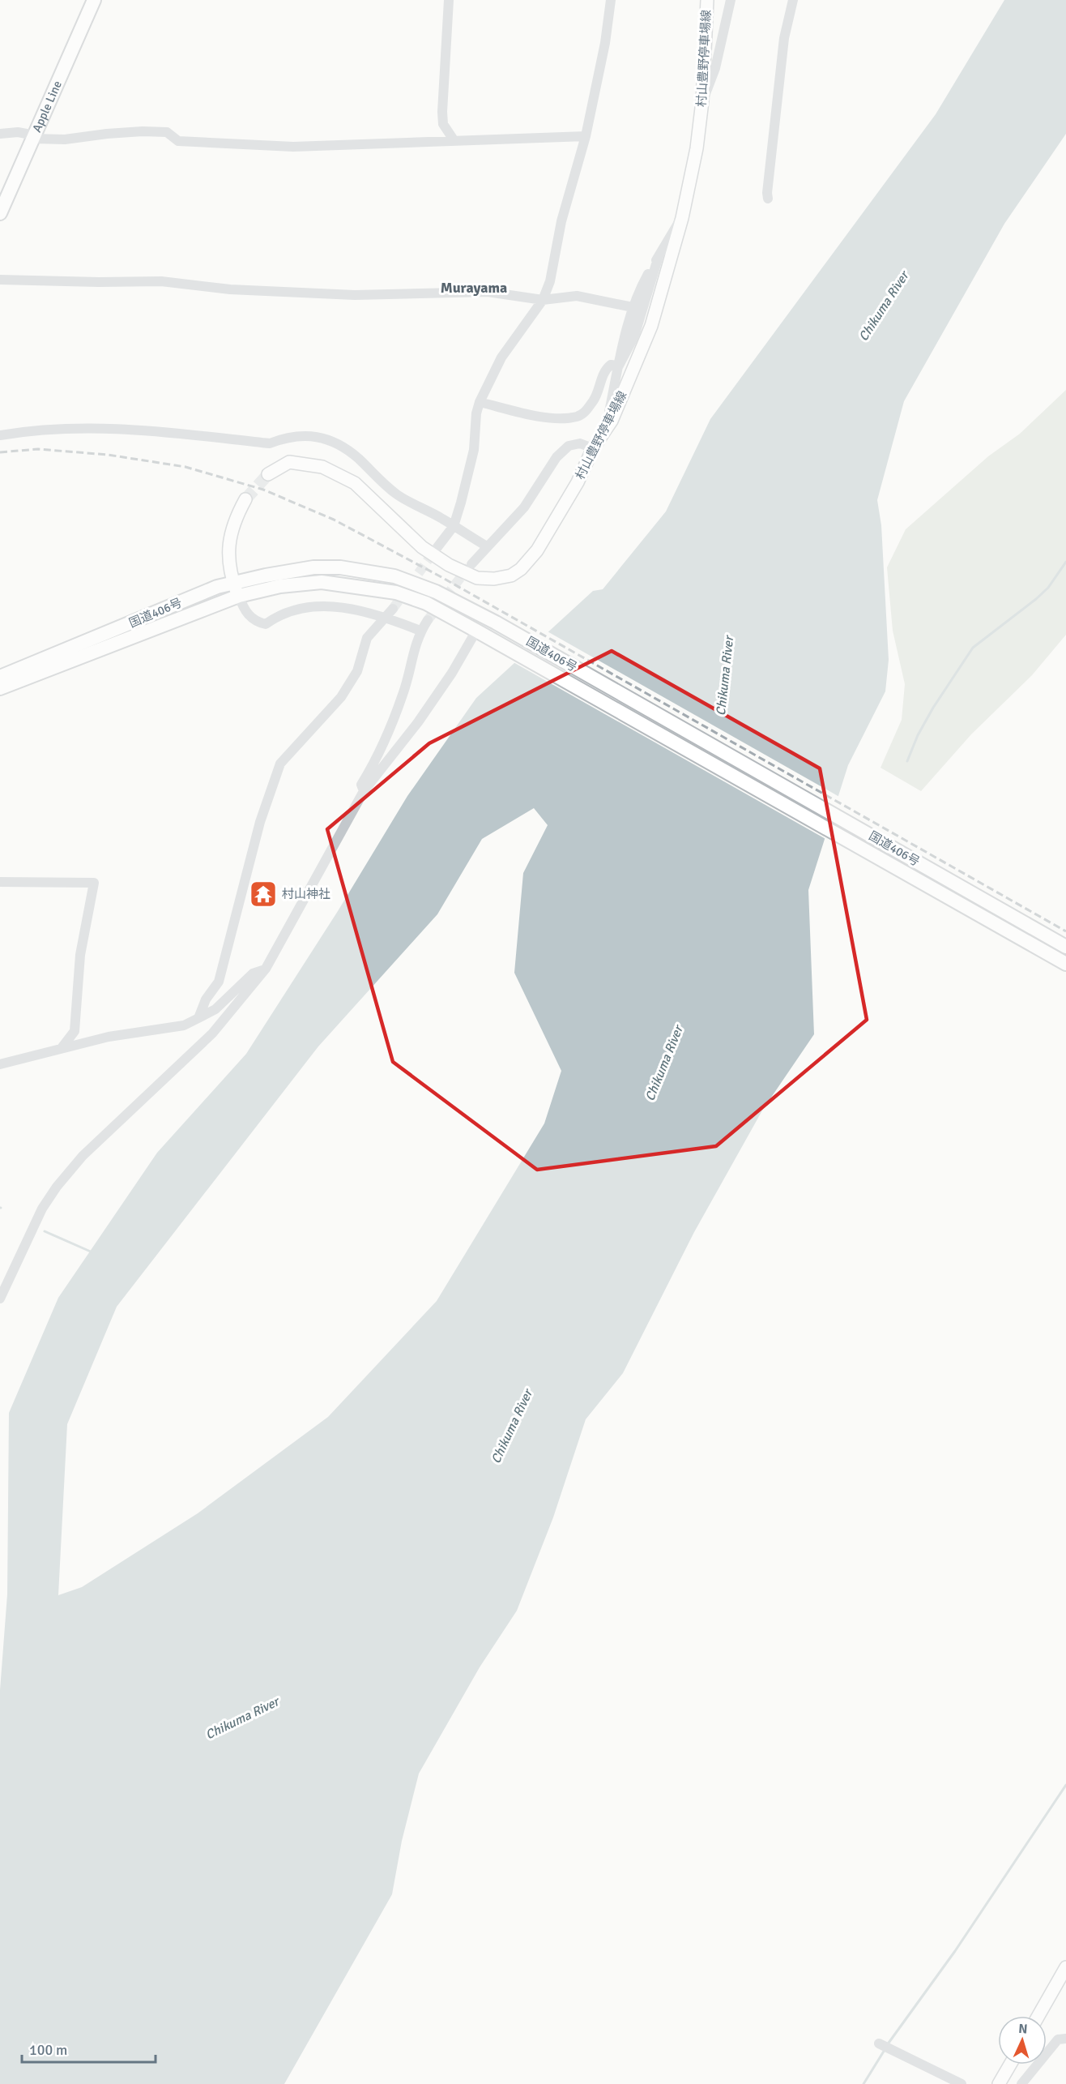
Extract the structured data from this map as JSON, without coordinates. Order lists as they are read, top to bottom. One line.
{"streets":{"highway":["Apple Line","国道406号"],"main road":["村山豊野停車場線"]},"districts":["Murayama"],"water":["Chikuma River"],"places":{"temple":["村山神社"]},"scale_bar":"100 m","north":"top"}
